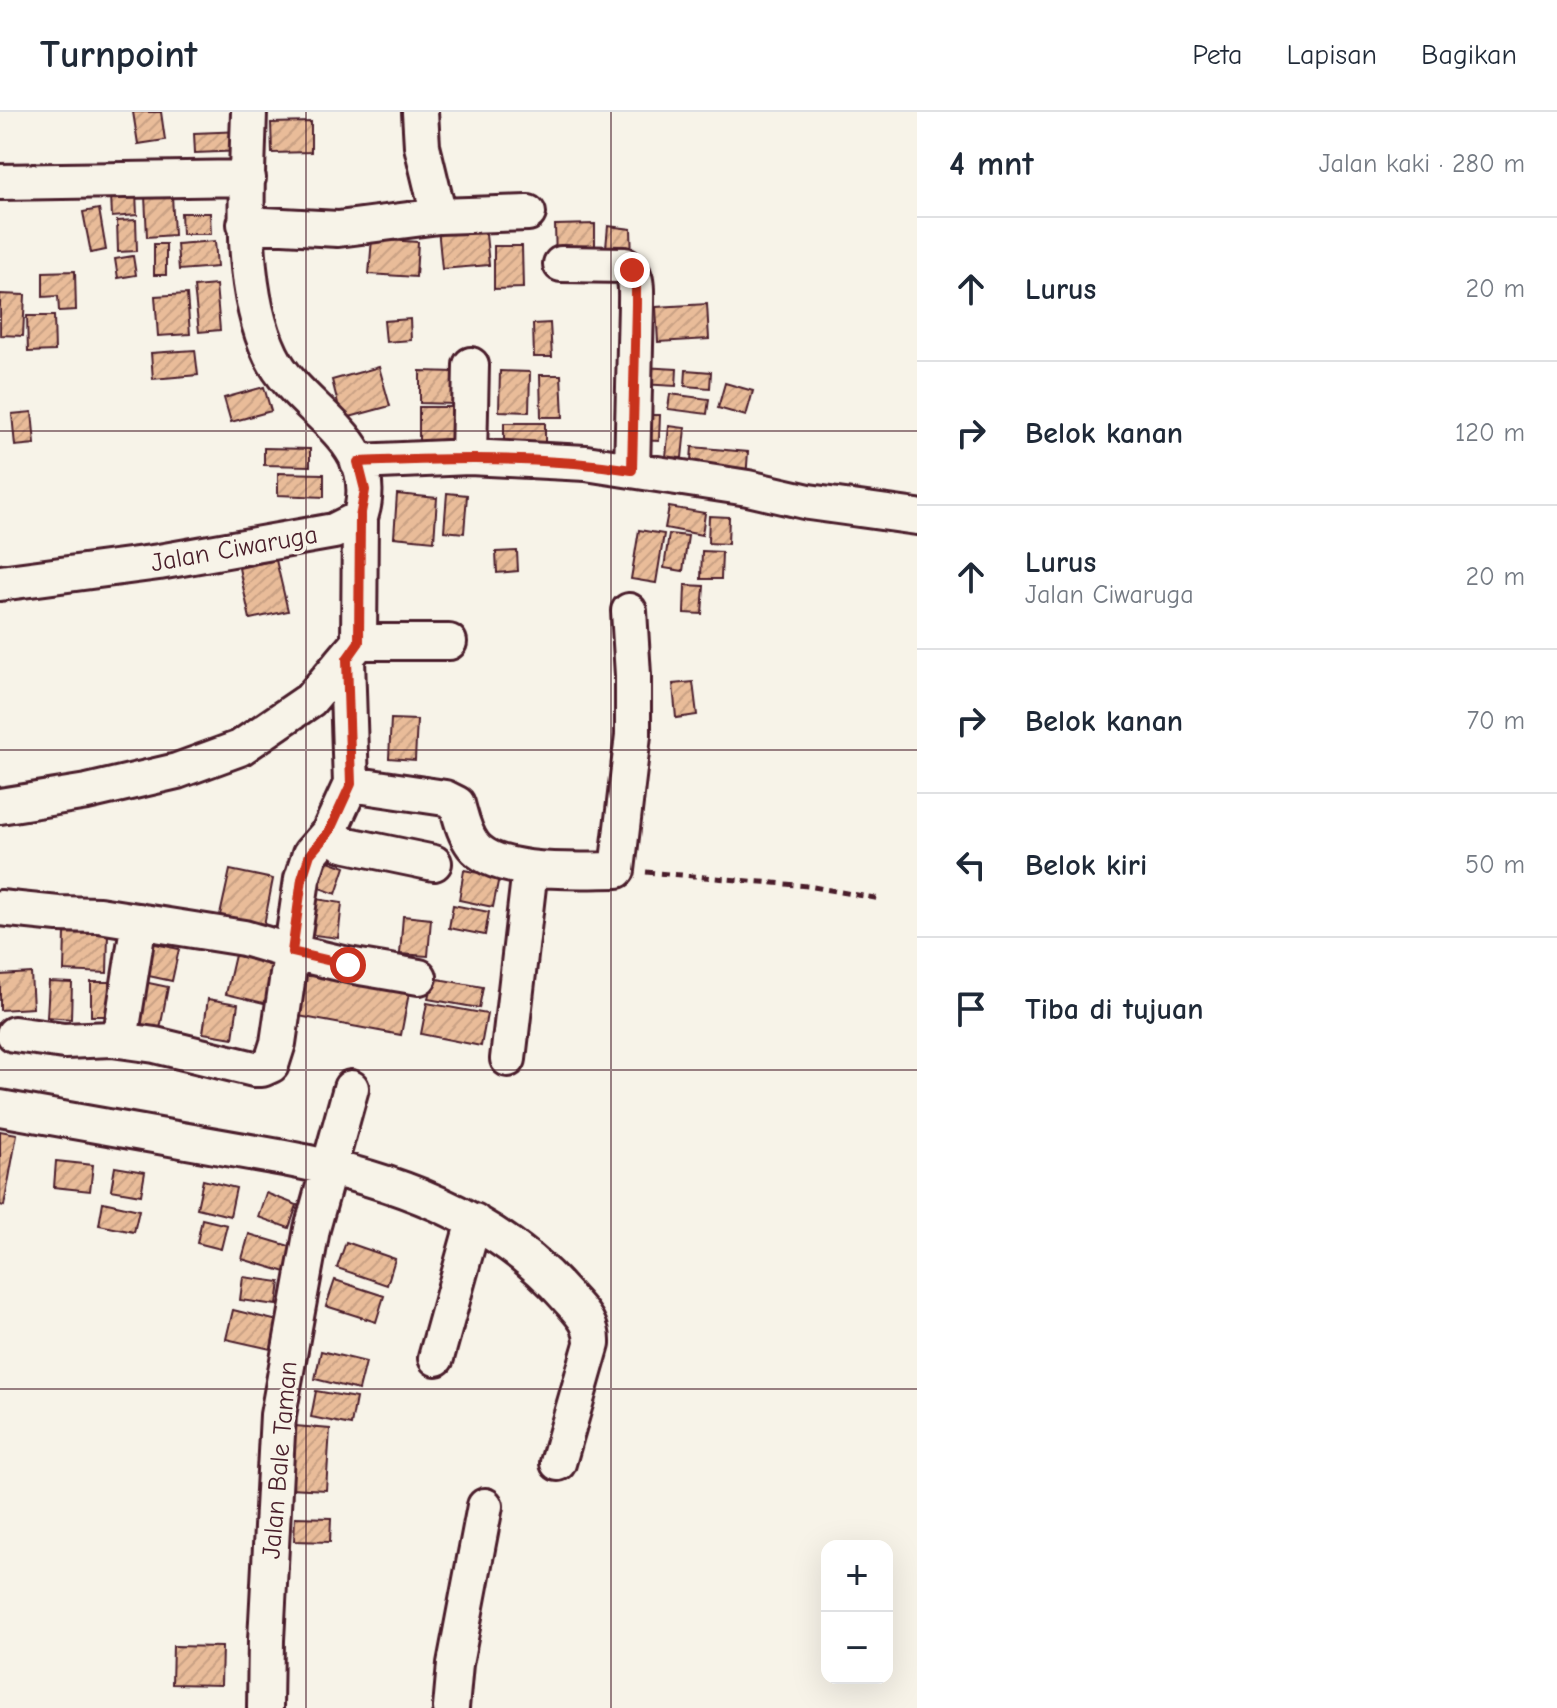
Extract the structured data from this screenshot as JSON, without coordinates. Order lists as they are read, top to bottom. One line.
{"streets":{"street":["Jalan Ciwaruga","Jalan Bale Taman"]},"page":{"header":"Turnpoint","nav":["Peta","Lapisan","Bagikan"],"heading":["4 mnt","Jalan kaki · 280 m"],"list":[["Lurus","20 m"],["Belok kanan","120 m"],["Lurus","Jalan Ciwaruga","20 m"],["Belok kanan","70 m"],["Belok kiri","50 m"],"Tiba di tujuan"],"map_buttons":["+","−"]}}
